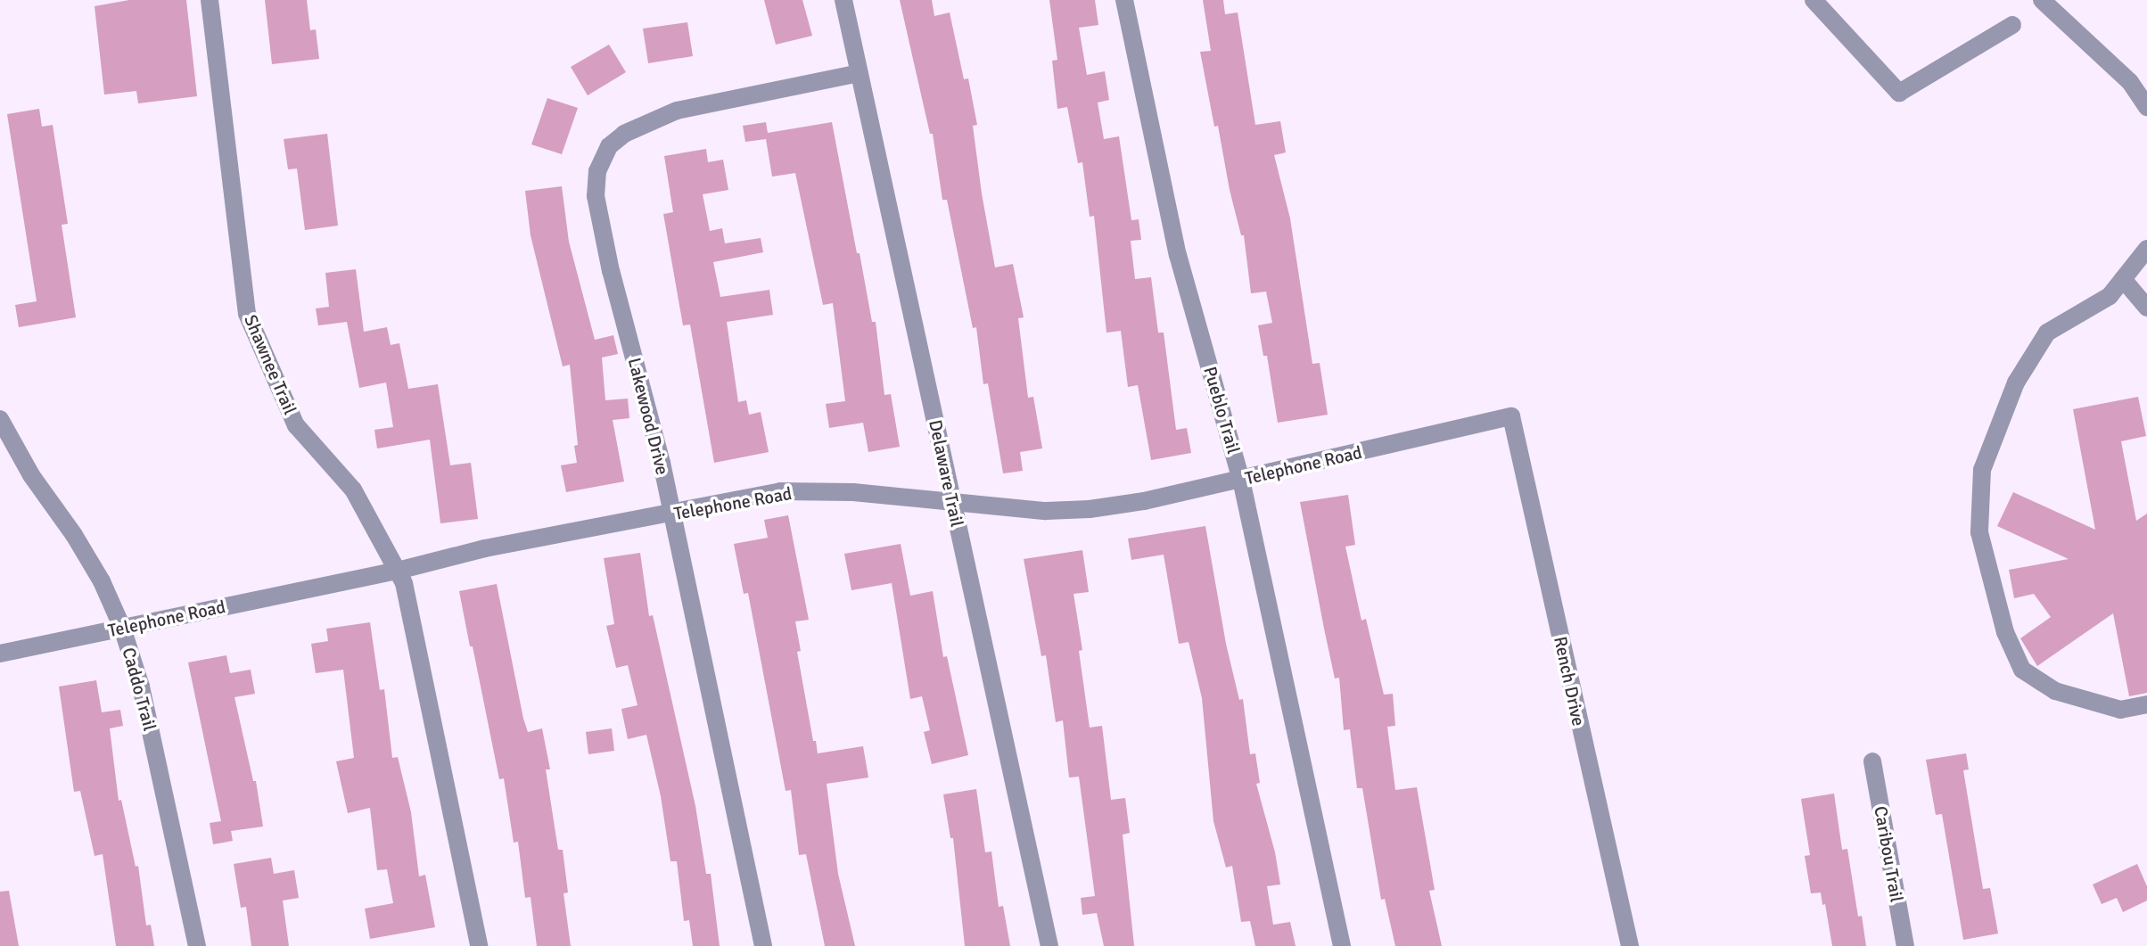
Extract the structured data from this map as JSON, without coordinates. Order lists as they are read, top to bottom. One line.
{"streets":{"street":["Shawnee Trail","Pueblo Trail","Lakewood Drive","Telephone Road","Delaware Trail","Rench Drive","Caddo Trail","Caribou Trail"]},"crossings":[["Shawnee Trail","Telephone Road"],["Pueblo Trail","Telephone Road"],["Lakewood Drive","Telephone Road"],["Lakewood Drive","Delaware Trail"],["Telephone Road","Delaware Trail"],["Telephone Road","Rench Drive"],["Telephone Road","Caddo Trail"]]}
